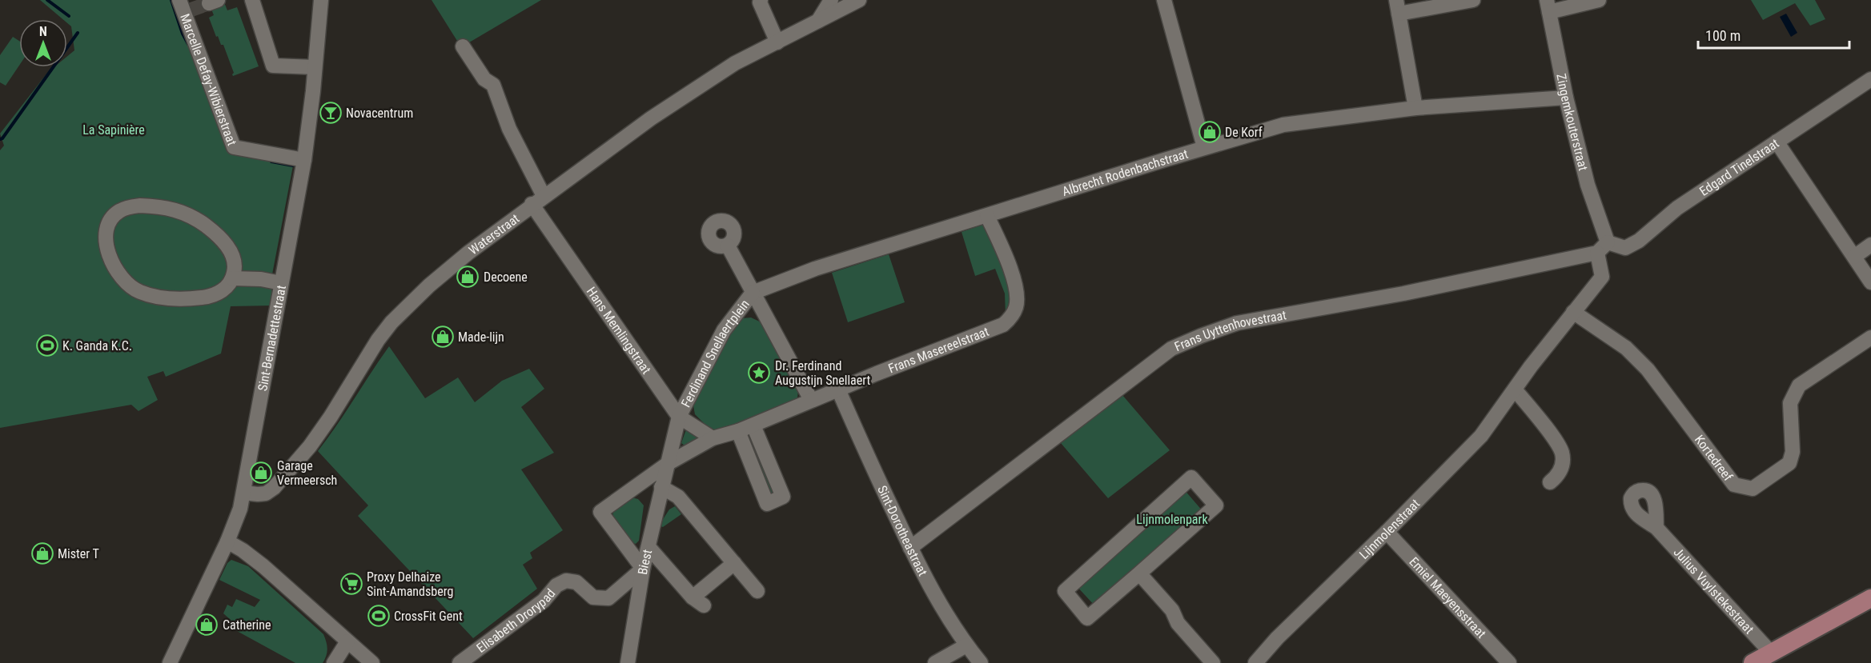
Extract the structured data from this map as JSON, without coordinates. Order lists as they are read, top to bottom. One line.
{"streets":{"street":["Marcelle Defay-Wibierstraat","Zingemkouterstraat","Edgard Tinelstraat","Albrecht Rodenbachstraat","Waterstraat","Hans Memlingstraat","Frans Uyttenhovestraat","Sint-Bernadettestraat","Frans Masereelstraat","Ferdinand Snellaertplein","Kortedreef","Lijnmolenstraat","Sint-Dorotheastraat","Biest","Julius Vuylstekestraat","Emiel Maeyensstraat","Elisabeth Drorypad"]},"crossings":[["Marcelle Defay-Wibierstraat","Sint-Bernadettestraat"],["Zingemkouterstraat","Edgard Tinelstraat"],["Zingemkouterstraat","Albrecht Rodenbachstraat"],["Albrecht Rodenbachstraat","Frans Masereelstraat"],["Albrecht Rodenbachstraat","Ferdinand Snellaertplein"],["Waterstraat","Hans Memlingstraat"],["Waterstraat","Sint-Bernadettestraat"],["Hans Memlingstraat","Ferdinand Snellaertplein"],["Frans Uyttenhovestraat","Lijnmolenstraat"],["Frans Uyttenhovestraat","Sint-Dorotheastraat"],["Frans Masereelstraat","Ferdinand Snellaertplein"],["Frans Masereelstraat","Sint-Dorotheastraat"],["Kortedreef","Lijnmolenstraat"],["Lijnmolenstraat","Emiel Maeyensstraat"],["Biest","Elisabeth Drorypad"]],"parks":["La Sapinière","Lijnmolenpark"],"places":{"bar":["Novacentrum"],"shop":["De Korf","Decoene","Made-lijn","Garage Vermeersch","Mister T","Catherine"],"sports":["K. Ganda K.C.","CrossFit Gent"],"place":["Dr. Ferdinand Augustijn Snellaert"],"supermarket":["Proxy Delhaize Sint-Amandsberg"]},"scale_bar":"100 m","north":"top"}
